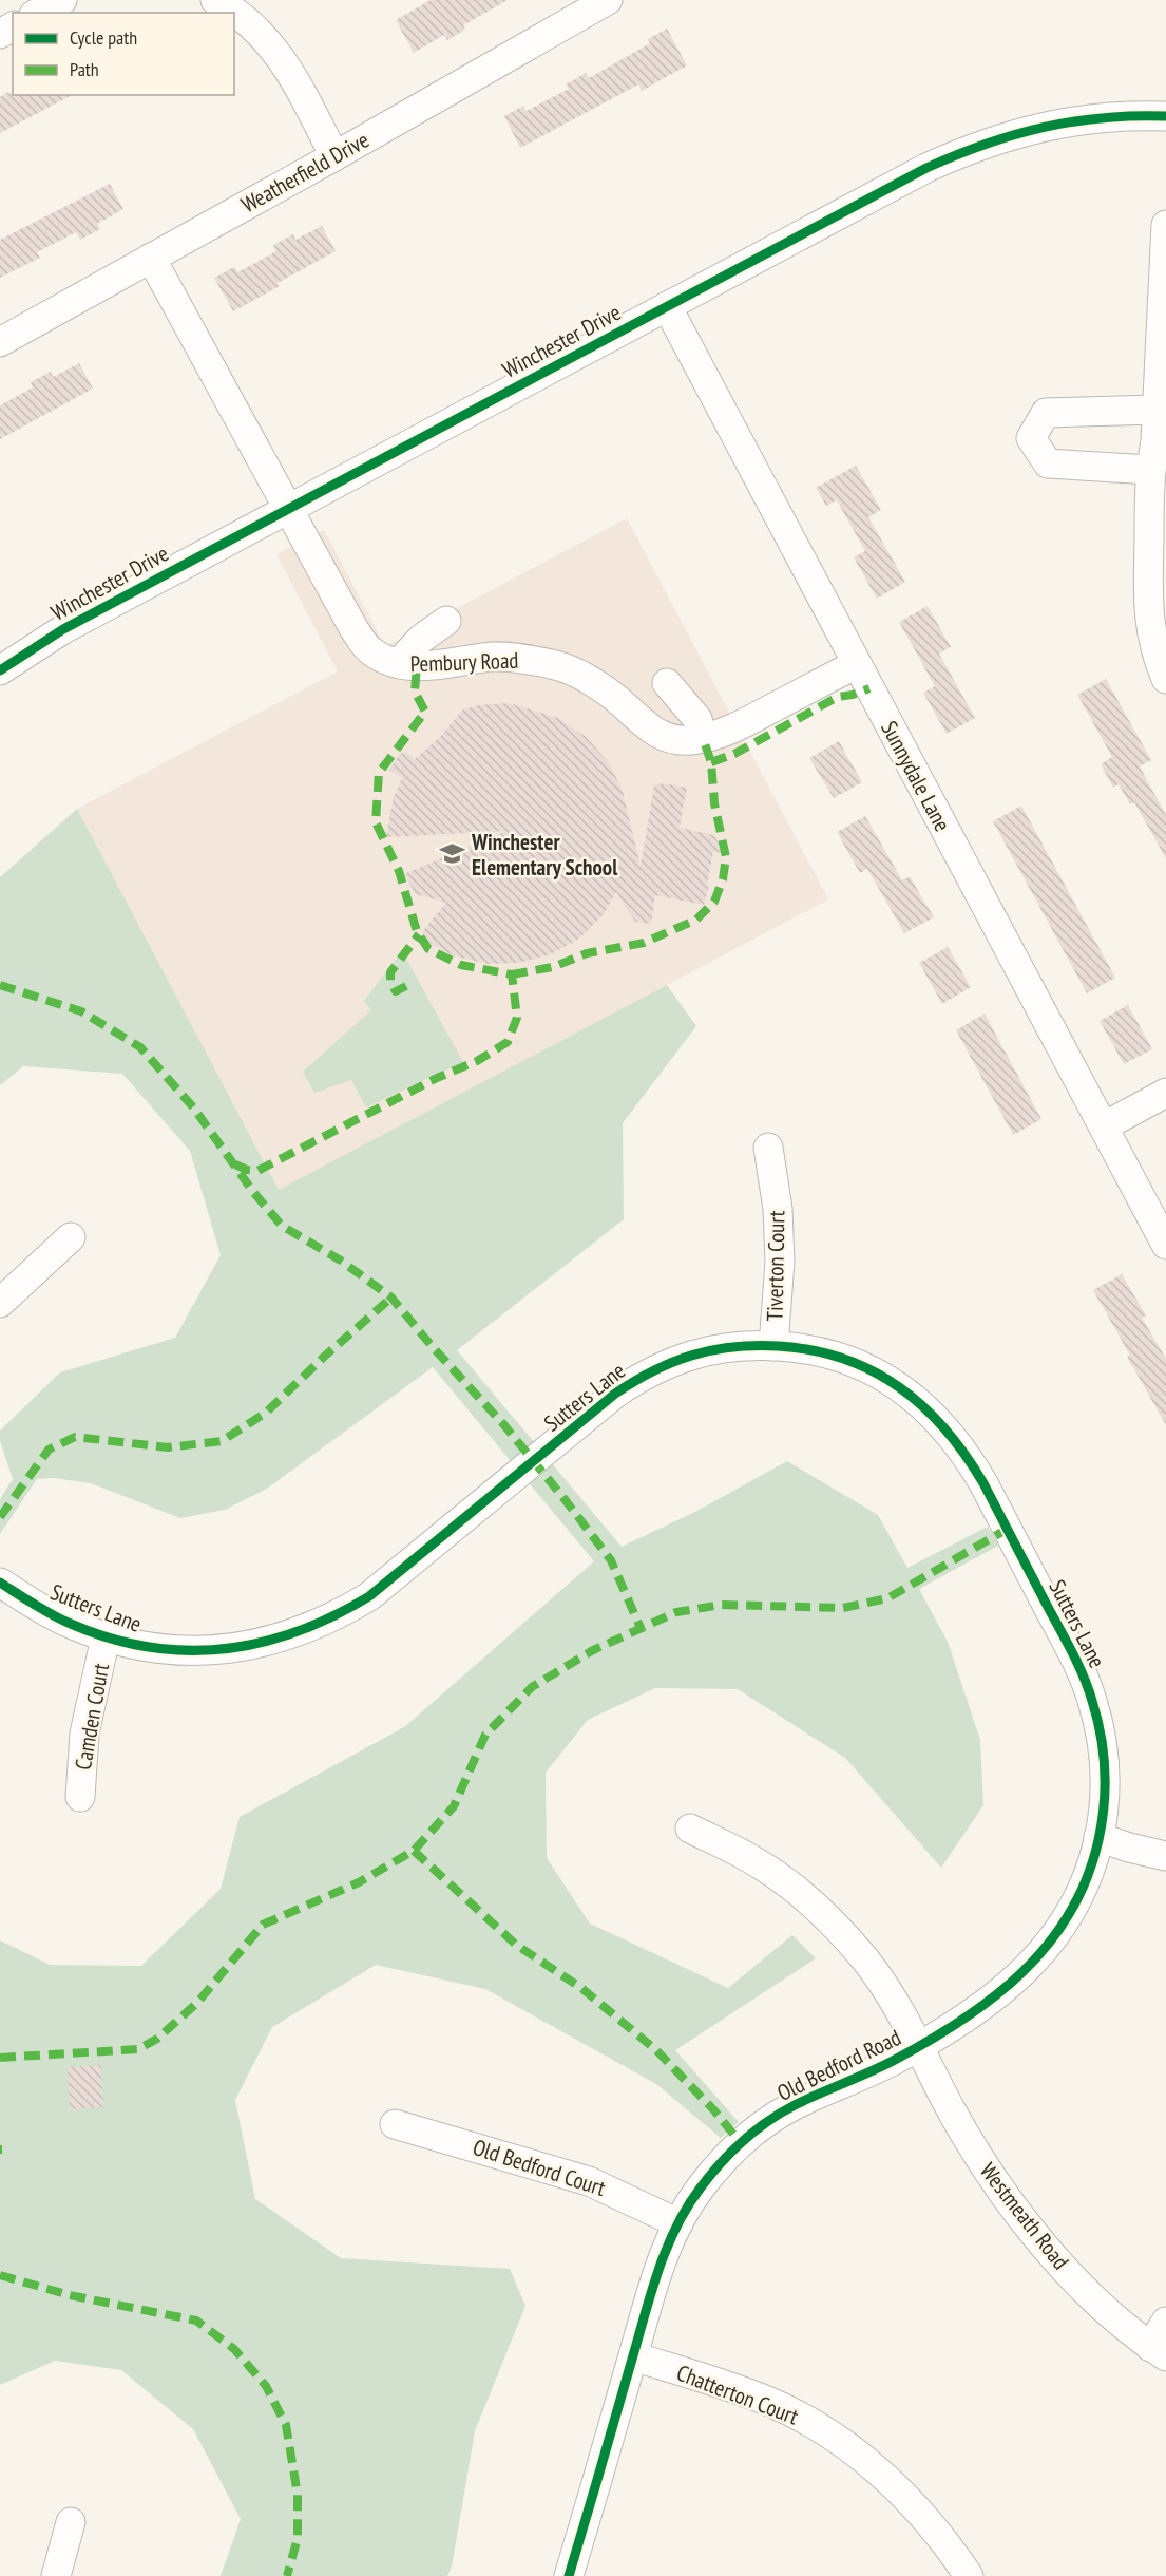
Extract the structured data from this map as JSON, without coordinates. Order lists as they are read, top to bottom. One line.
{"streets":{"street":["Weatherfield Drive","Winchester Drive","Pembury Road","Sunnydale Lane","Tiverton Court","Sutters Lane","Camden Court","Old Bedford Road","Old Bedford Court","Westmeath Road","Chatterton Court"]},"crossings":[["Weatherfield Drive","Pembury Road"],["Winchester Drive","Pembury Road"],["Winchester Drive","Sunnydale Lane"],["Pembury Road","Sunnydale Lane"],["Tiverton Court","Sutters Lane"],["Sutters Lane","Camden Court"],["Sutters Lane","Old Bedford Road"],["Old Bedford Road","Old Bedford Court"],["Old Bedford Road","Westmeath Road"],["Old Bedford Road","Chatterton Court"]],"places":{"school or university":["Winchester Elementary School"]},"legend":["Cycle path","Path"]}
